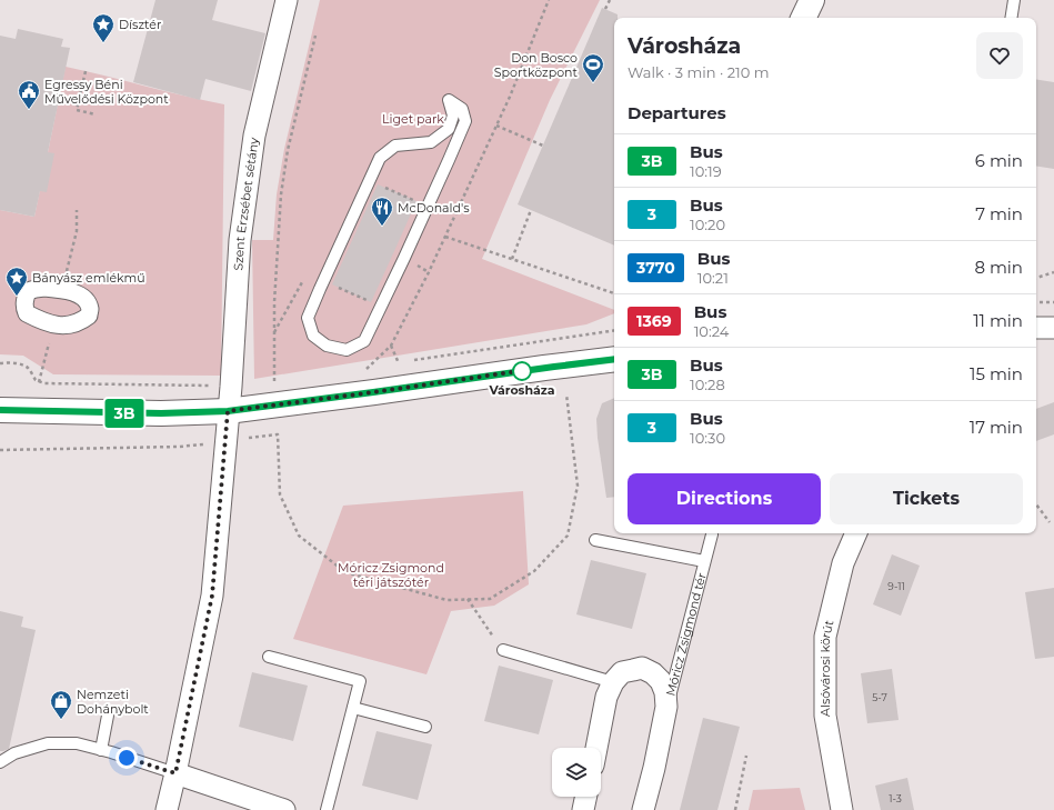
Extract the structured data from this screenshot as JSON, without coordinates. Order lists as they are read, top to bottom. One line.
{"streets":{"street":["Szent Erzsébet sétány","Móricz Zsigmond tér","Alsóvárosi körút"]},"parks":["Liget park","Móricz Zsigmond téri játszótér"],"places":{"place":["Dísztér","Bányász emlékmű"],"sports":["Don Bosco Sportközpont"],"public building":["Egressy Béni Művelődési Központ"],"restaurant":["McDonald's"],"other":["Városháza"],"shop":["Nemzeti Dohánybolt"]},"lines":["bus line 3B"],"house_numbers":["9-11","5-7","1-3"],"page":{"on_map":"3B","heading":[["Városháza","Walk · 3 min · 210 m"],"Departures"],"list":[{"mark":"3B","name":"Bus","note":"10:19","value":"6 min"},{"mark":"3","name":"Bus","note":"10:20","value":"7 min"},{"mark":"3770","name":"Bus","note":"10:21","value":"8 min"},{"mark":"1369","name":"Bus","note":"10:24","value":"11 min"},{"mark":"3B","name":"Bus","note":"10:28","value":"15 min"},{"mark":"3","name":"Bus","note":"10:30","value":"17 min"}],"buttons":["Directions","Tickets"]}}
